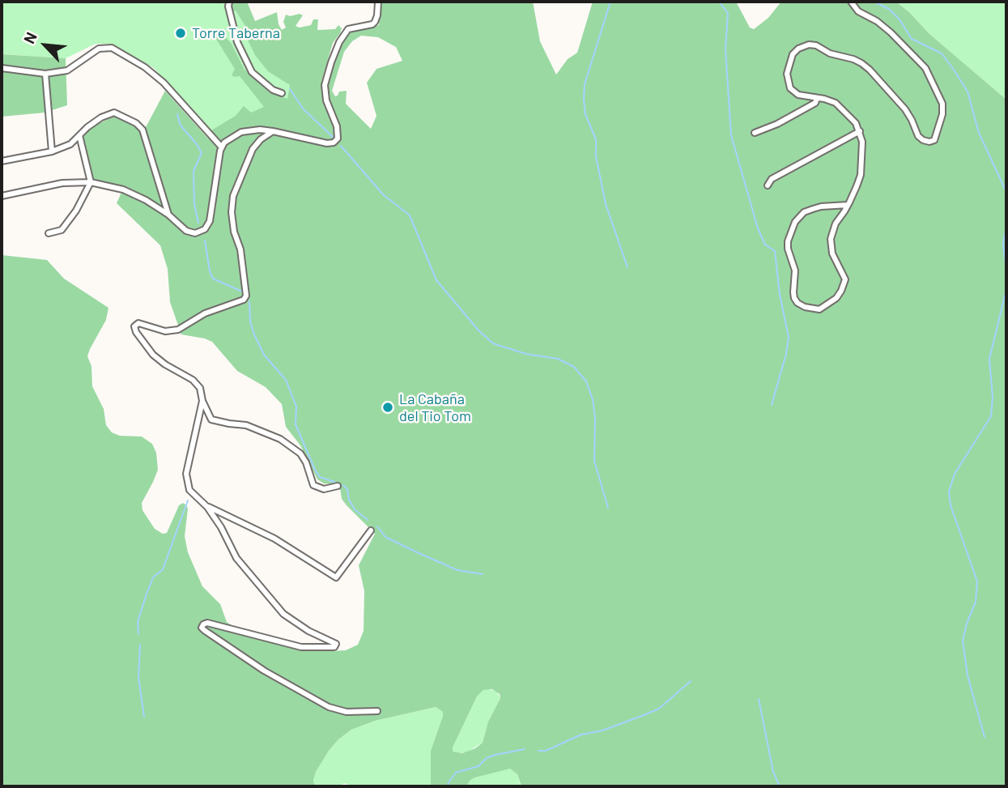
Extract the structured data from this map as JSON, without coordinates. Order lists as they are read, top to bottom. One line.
{"places":["Torre Taberna","La Cabaña del Tio Tom"],"north":"top left"}
